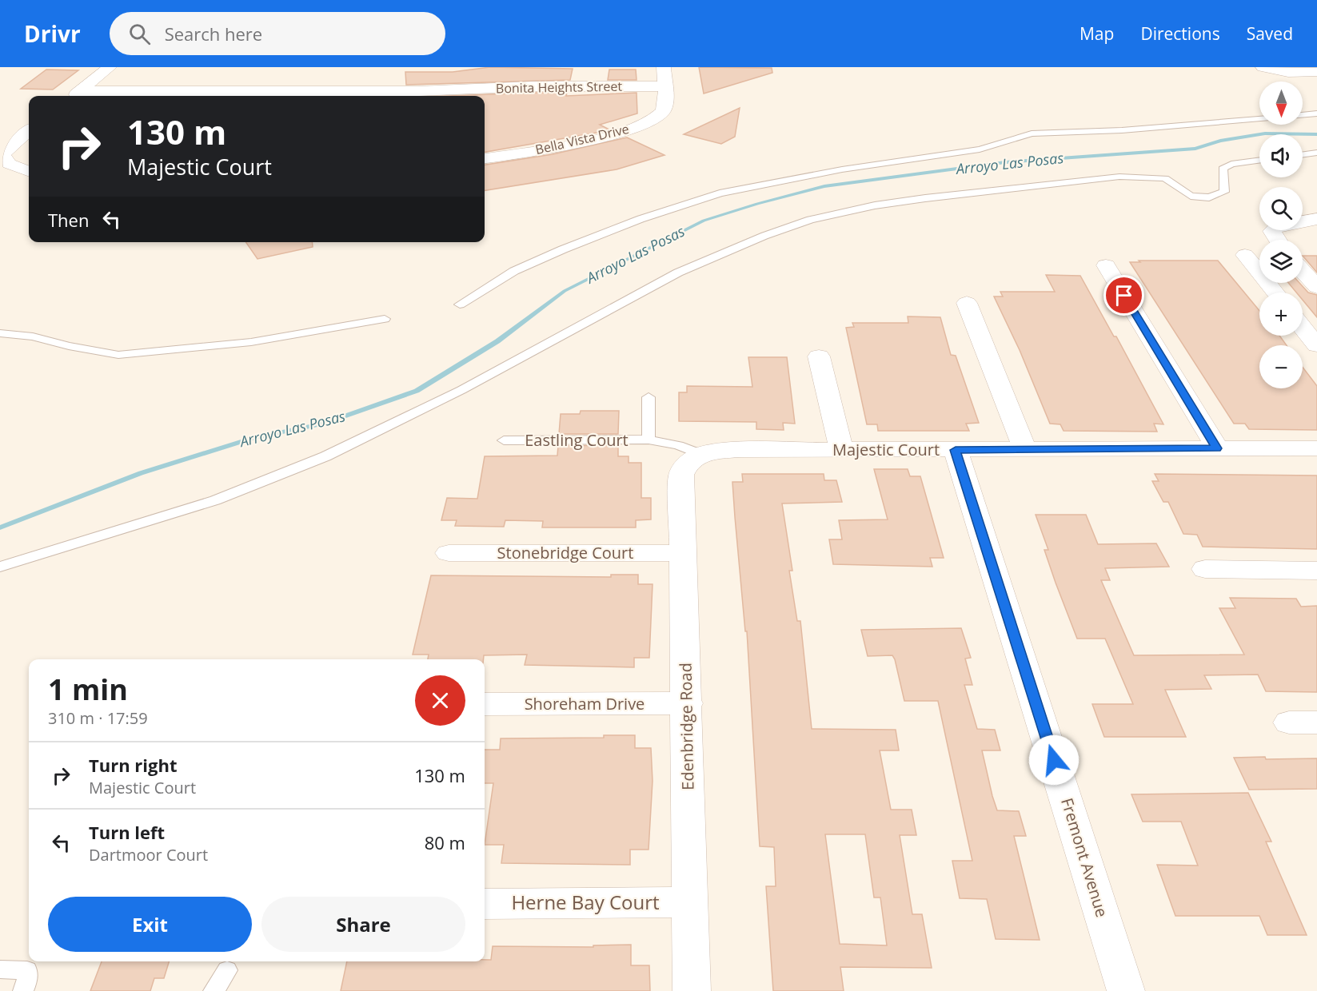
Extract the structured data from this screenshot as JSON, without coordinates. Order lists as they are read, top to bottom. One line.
{"streets":{"street":["Bonita Heights Street","Bella Vista Drive","Majestic Court","Stonebridge Court","Shoreham Drive","Edenbridge Road","Fremont Avenue","Herne Bay Court"],"lane":["Eastling Court"]},"crossings":[["Bonita Heights Street","Bella Vista Drive"],["Eastling Court","Majestic Court"],["Eastling Court","Edenbridge Road"],["Majestic Court","Edenbridge Road"],["Majestic Court","Fremont Avenue"],["Stonebridge Court","Edenbridge Road"],["Shoreham Drive","Edenbridge Road"],["Edenbridge Road","Herne Bay Court"]],"water":["Arroyo Las Posas"],"north":"bottom","page":{"header":"Drivr","search":"Search here","nav":["Map","Directions","Saved"],"map_buttons":["+","−"],"turn":["130 m","Majestic Court"],"then":"Then","heading":["1 min","310 m · 17:59"],"list":[{"name":"Turn right","note":"Majestic Court","value":"130 m"},{"name":"Turn left","note":"Dartmoor Court","value":"80 m"}],"buttons":["Exit","Share"]}}
